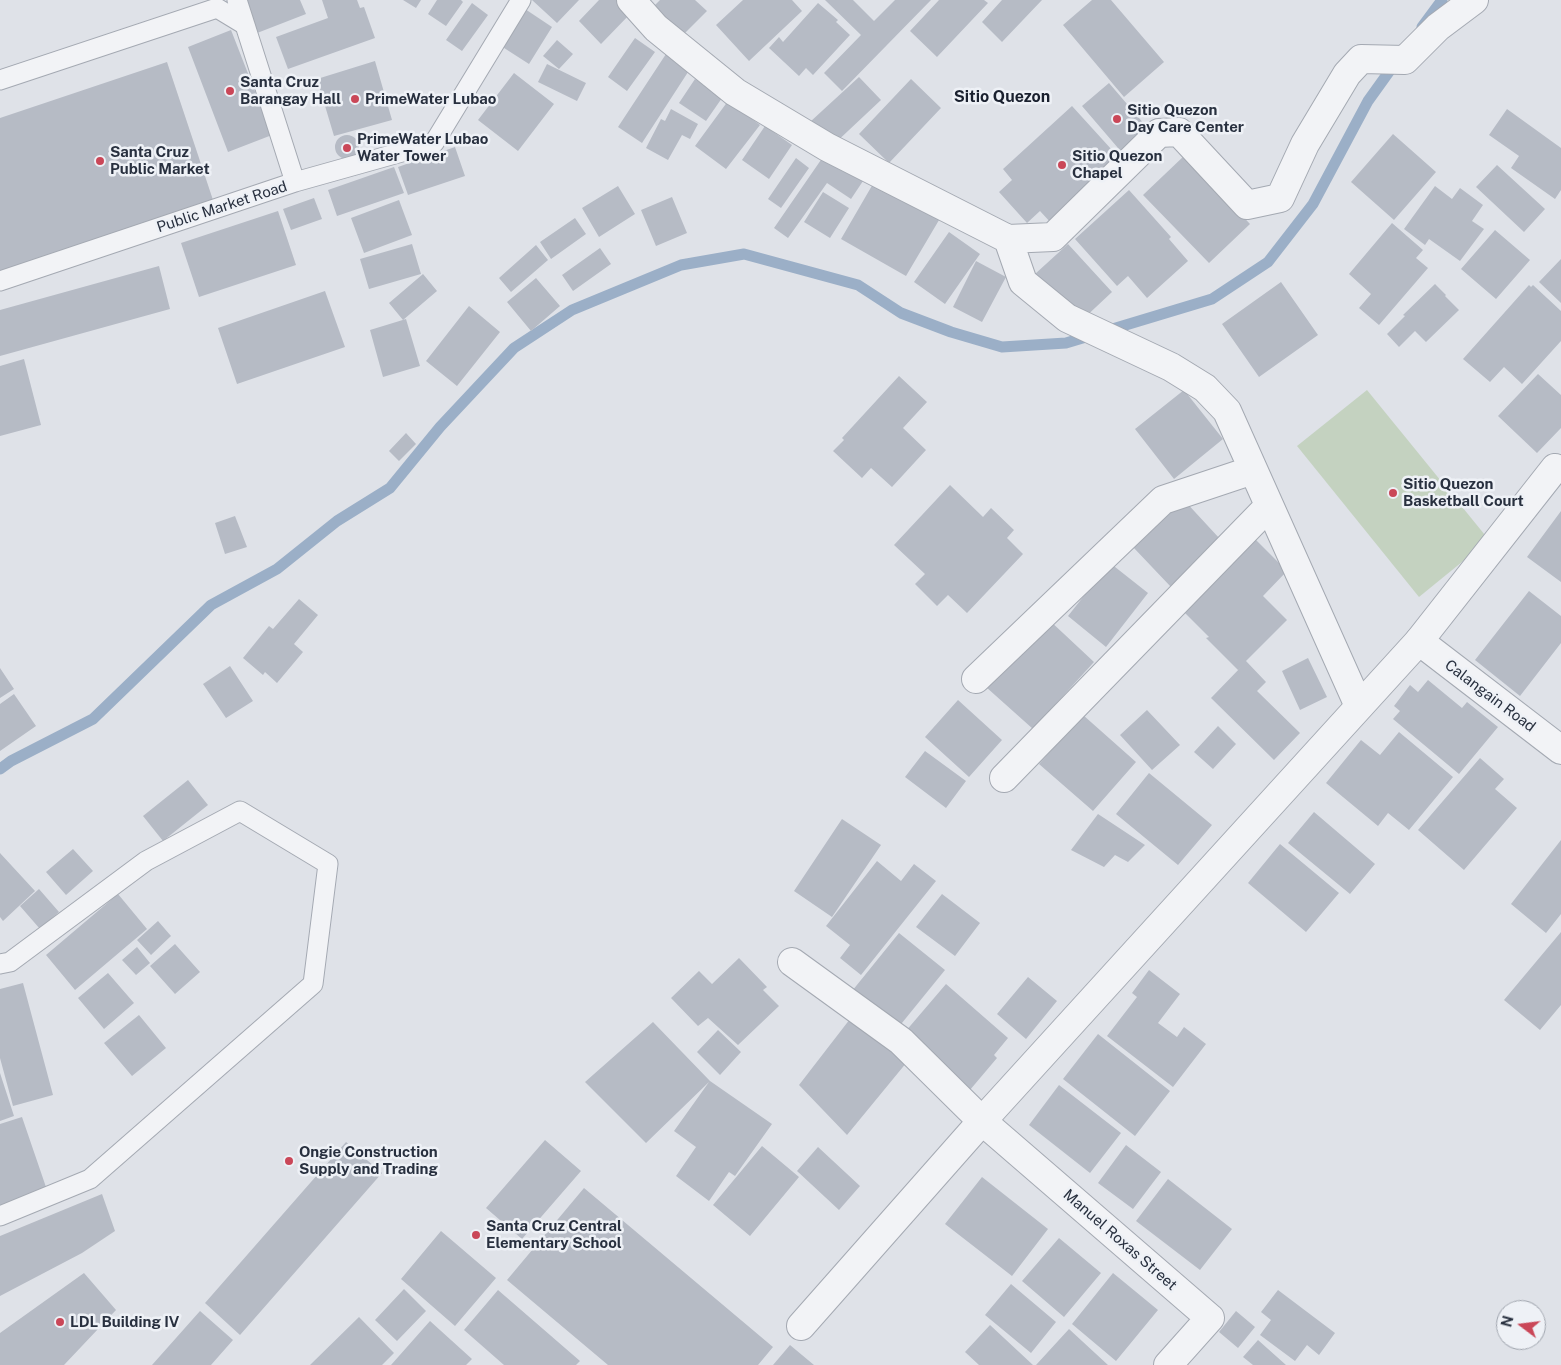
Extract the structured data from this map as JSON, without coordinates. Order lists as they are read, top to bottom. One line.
{"streets":{"street":["Calangain Road","Manuel Roxas Street"],"lane":["Public Market Road"]},"districts":["Sitio Quezon"],"places":["Santa Cruz Barangay Hall","PrimeWater Lubao","Sitio Quezon Day Care Center","PrimeWater Lubao Water Tower","Santa Cruz Public Market","Sitio Quezon Chapel","Sitio Quezon Basketball Court","Ongie Construction Supply and Trading","Santa Cruz Central Elementary School","LDL Building IV"],"north":"left"}
